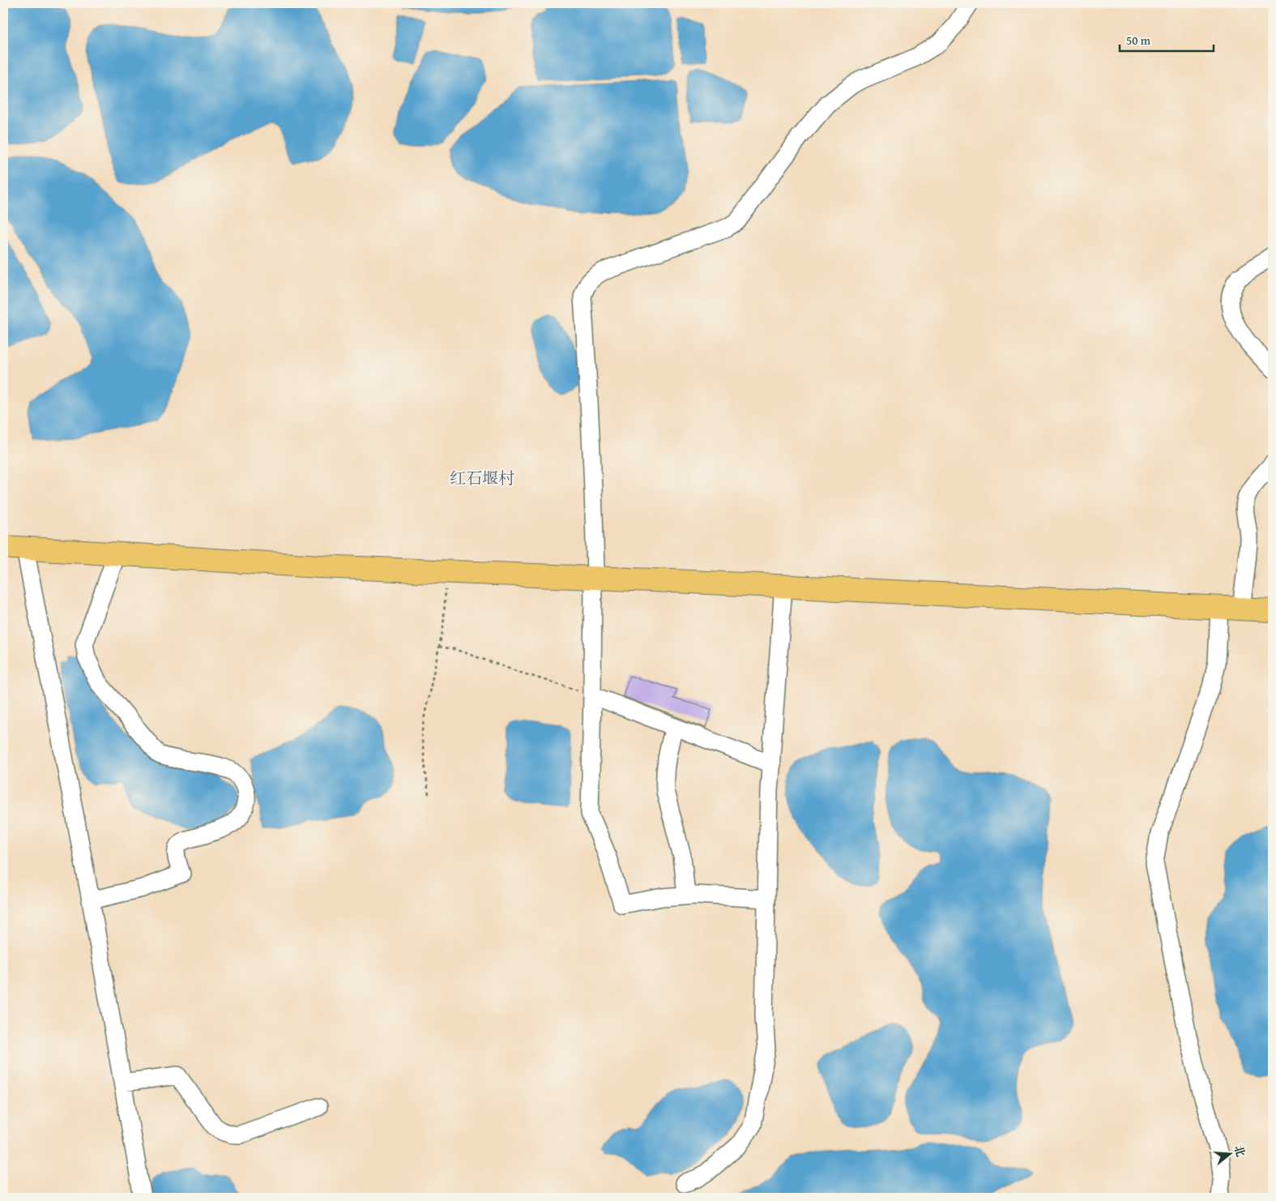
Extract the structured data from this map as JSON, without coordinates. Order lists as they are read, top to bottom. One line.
{"districts":["红石堰村"],"scale_bar":"50 m","north":"right"}
